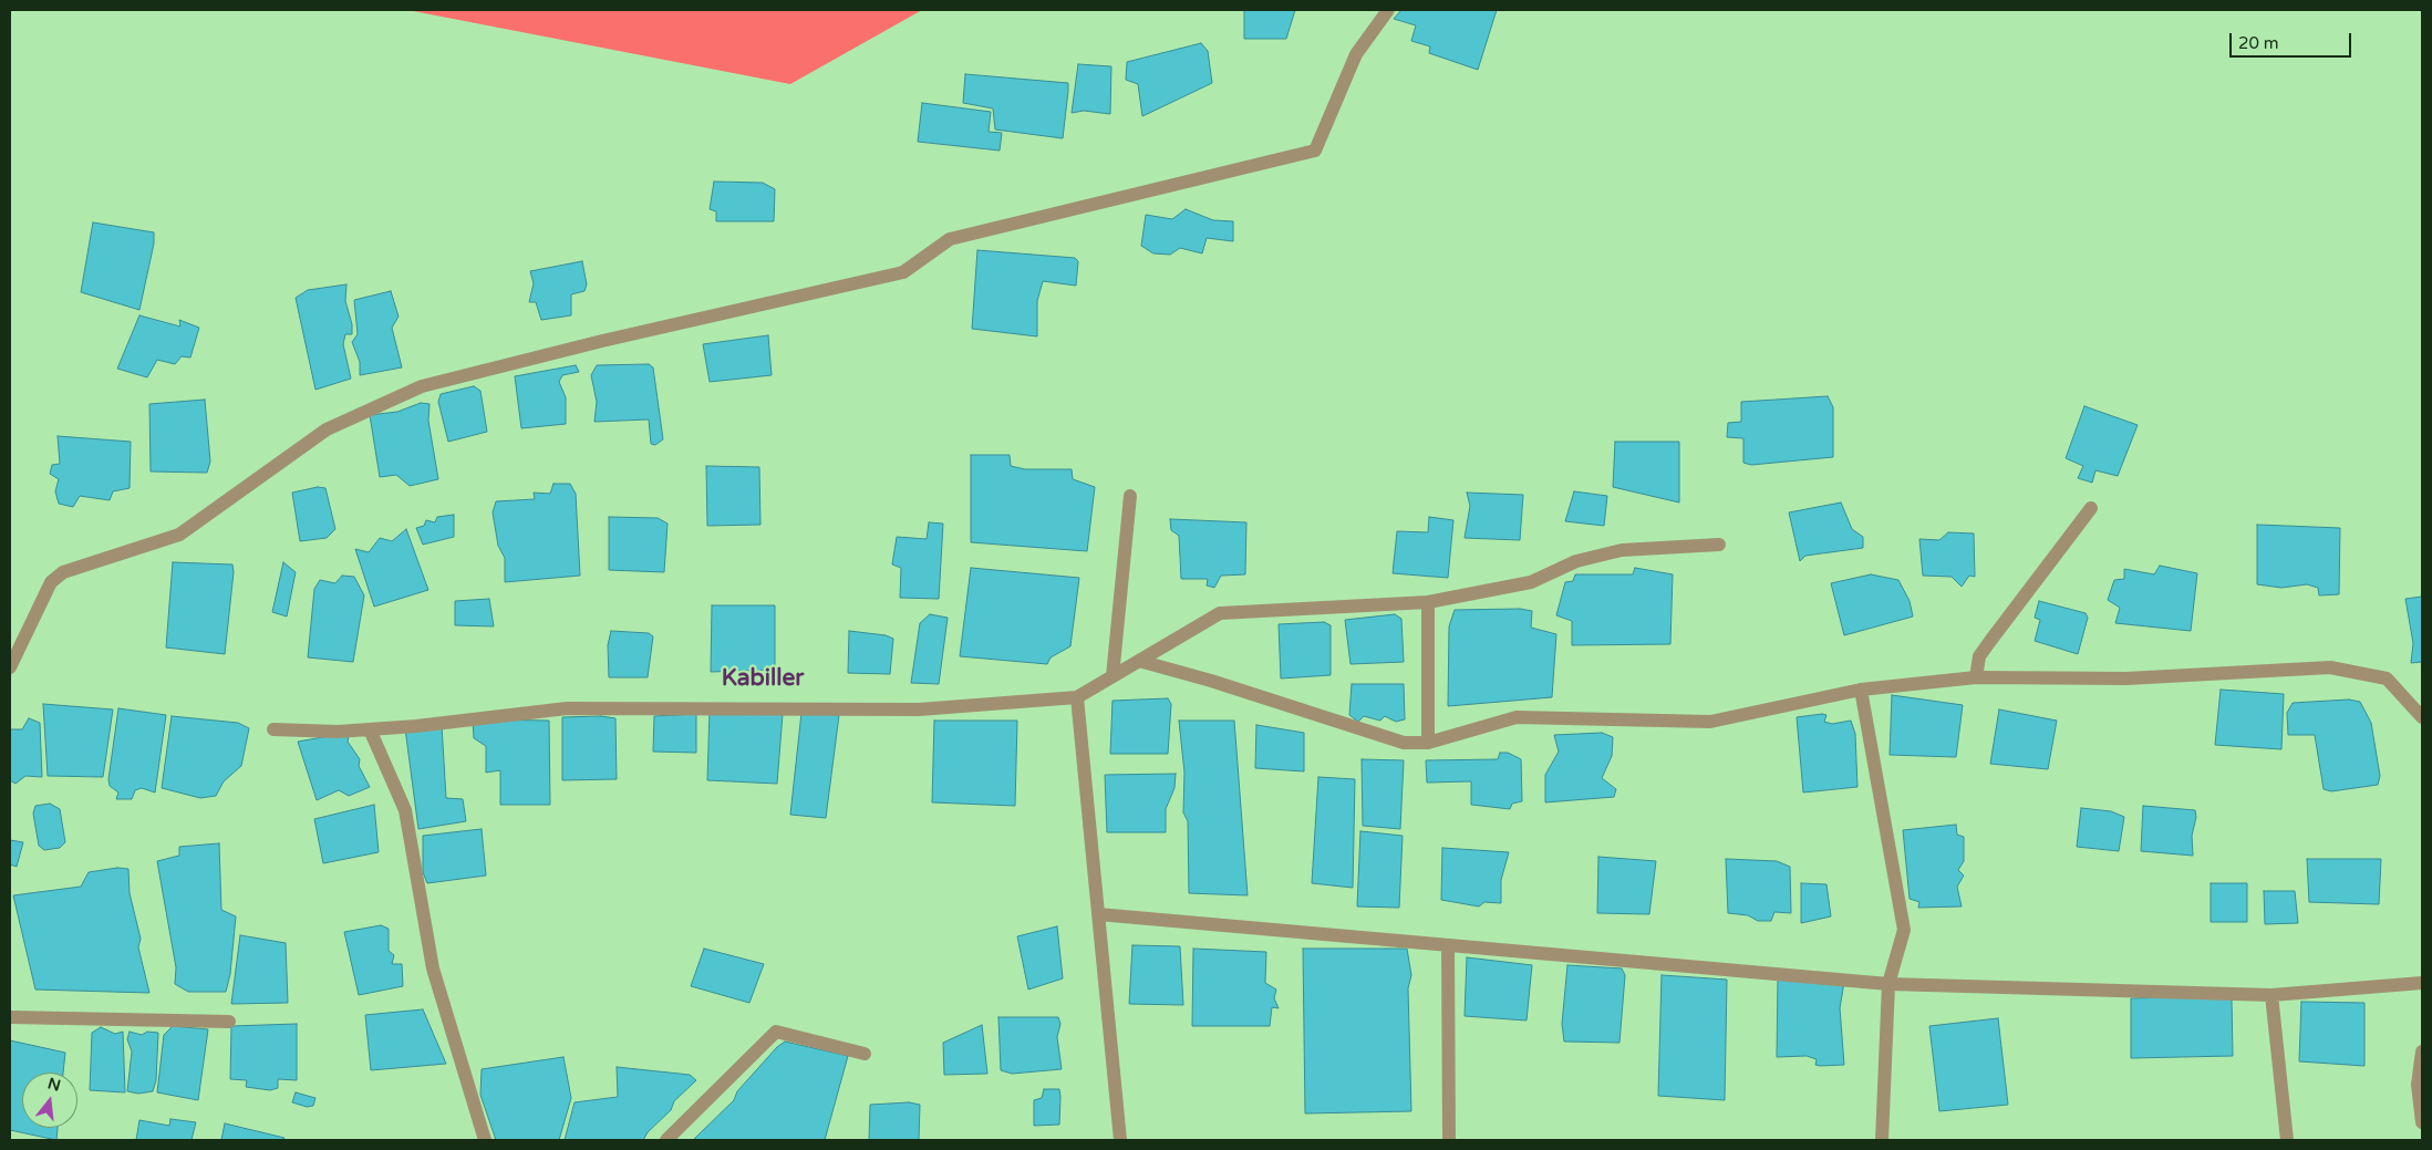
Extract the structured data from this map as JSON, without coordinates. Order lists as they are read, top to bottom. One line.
{"districts":["Kabiller"],"scale_bar":"20 m","north":"top"}
